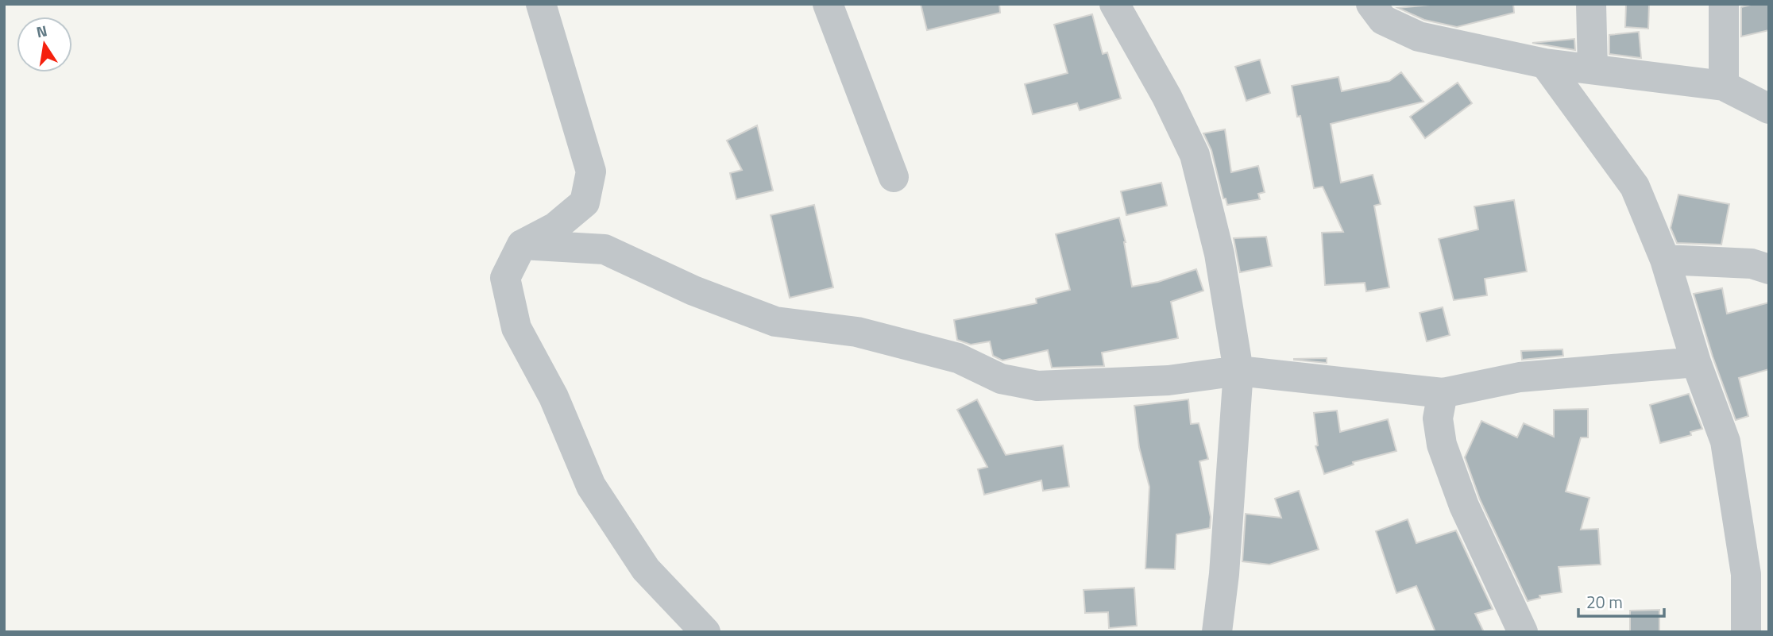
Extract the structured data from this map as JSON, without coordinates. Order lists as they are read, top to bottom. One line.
{"scale_bar":"20 m","north":"top"}
